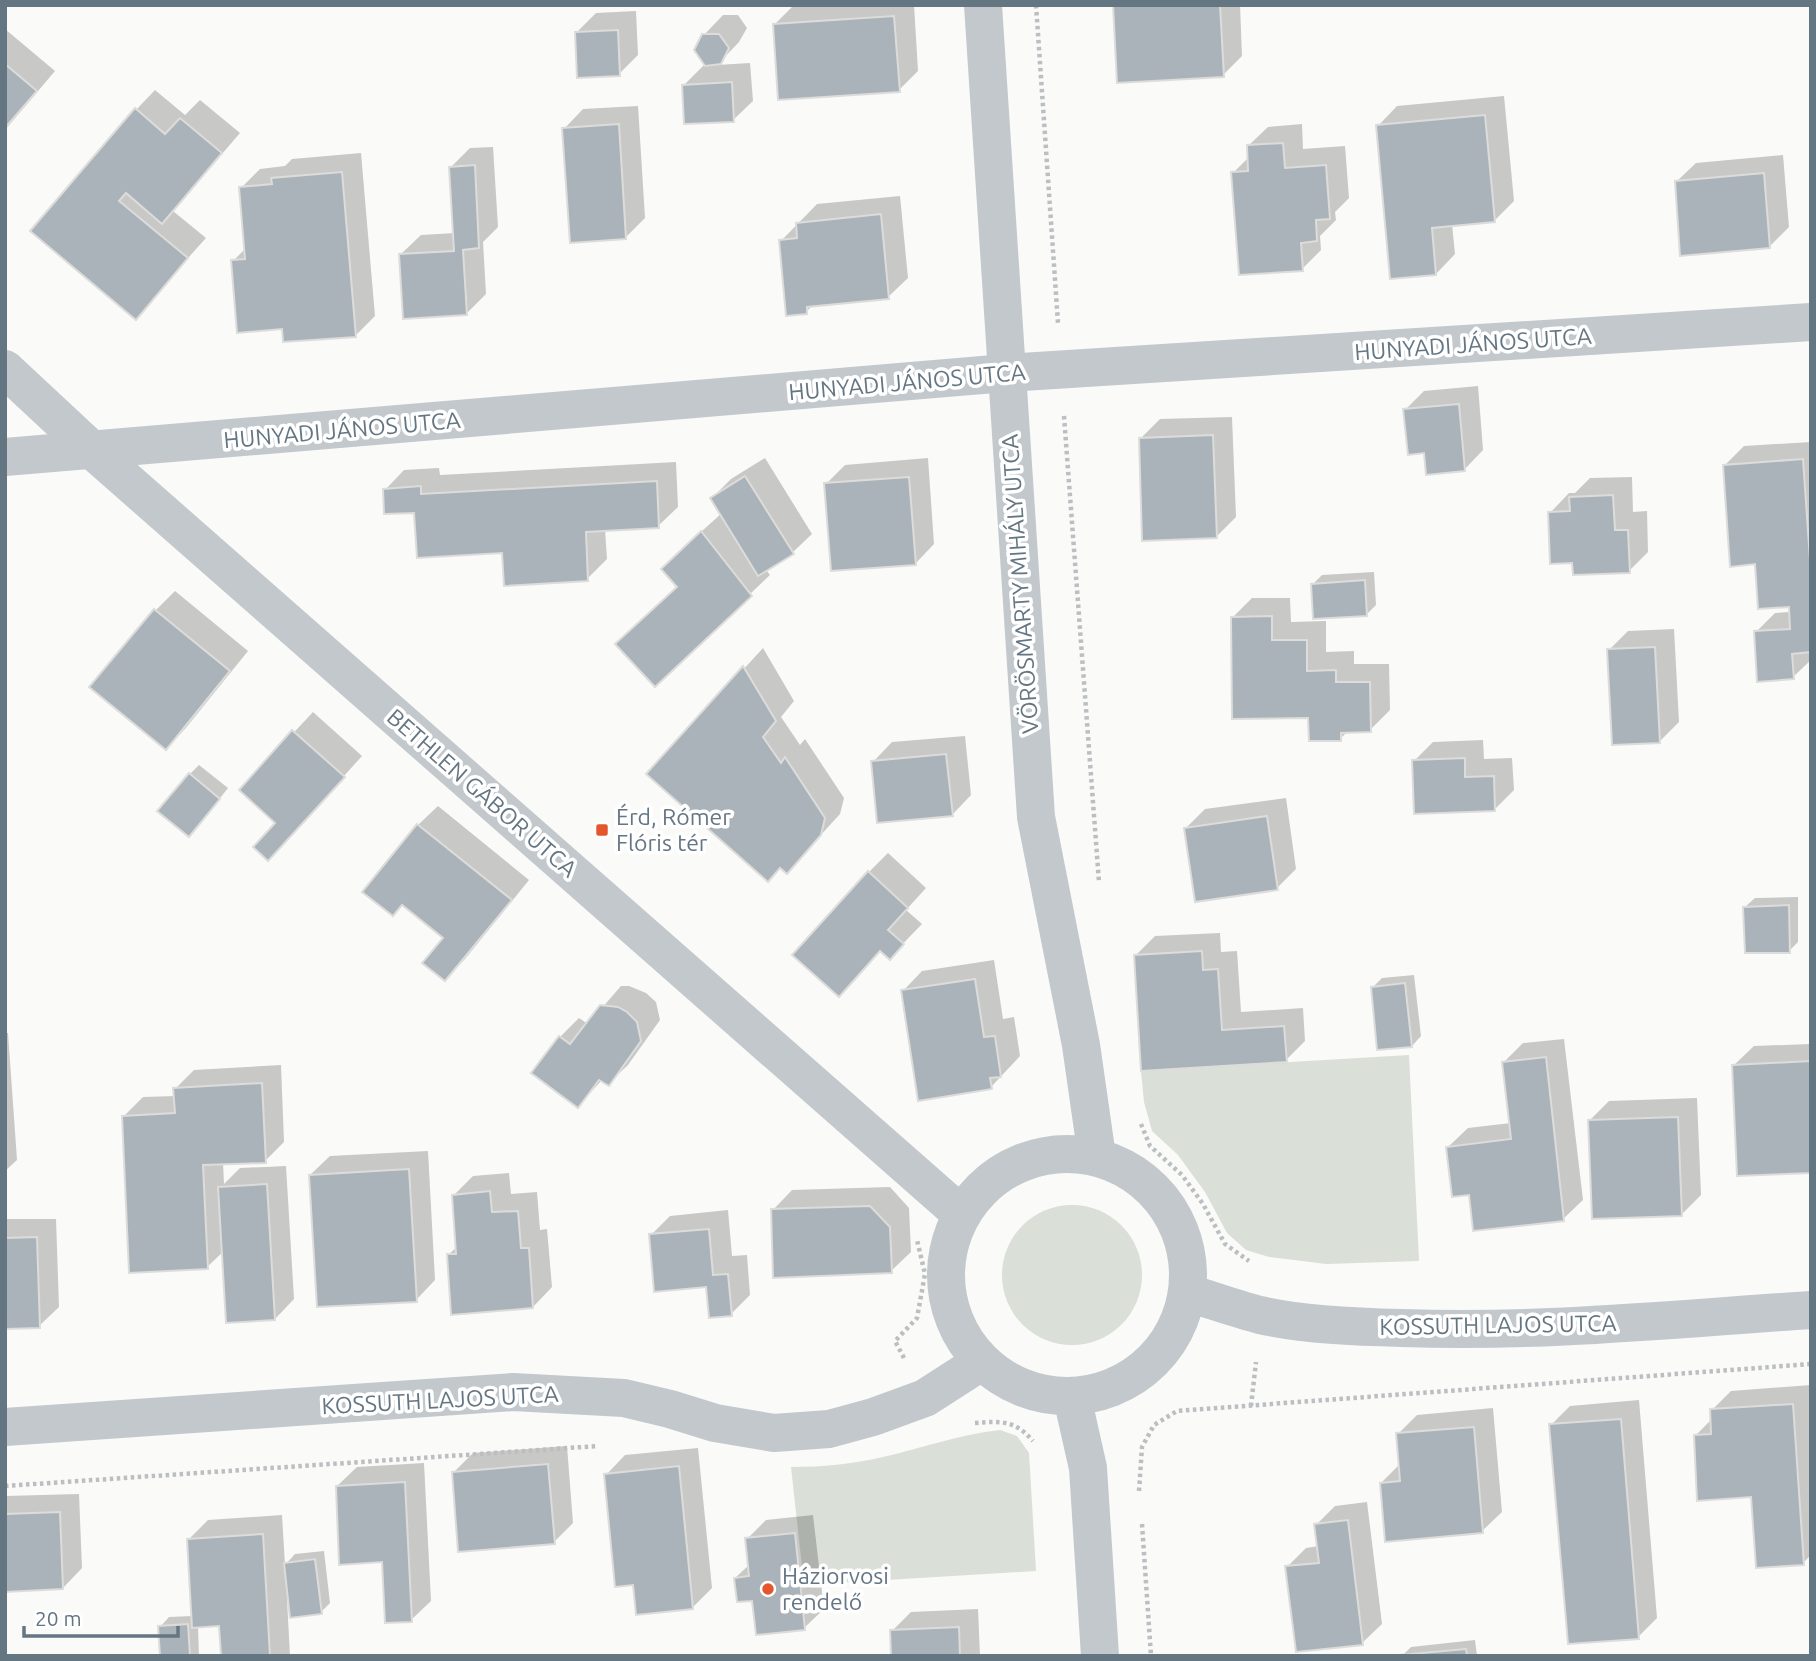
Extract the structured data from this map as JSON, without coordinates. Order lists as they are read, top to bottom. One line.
{"streets":{"street":["HUNYADI JÁNOS UTCA","VÖRÖSMARTY MIHÁLY UTCA","BETHLEN GÁBOR UTCA","KOSSUTH LAJOS UTCA"]},"crossings":[["HUNYADI JÁNOS UTCA","VÖRÖSMARTY MIHÁLY UTCA"],["HUNYADI JÁNOS UTCA","BETHLEN GÁBOR UTCA"],["VÖRÖSMARTY MIHÁLY UTCA","BETHLEN GÁBOR UTCA"],["VÖRÖSMARTY MIHÁLY UTCA","KOSSUTH LAJOS UTCA"],["BETHLEN GÁBOR UTCA","KOSSUTH LAJOS UTCA"]],"places":{"transit":["Érd, Rómer Flóris tér"],"other":["Háziorvosi rendelő"]},"scale_bar":"20 m"}
